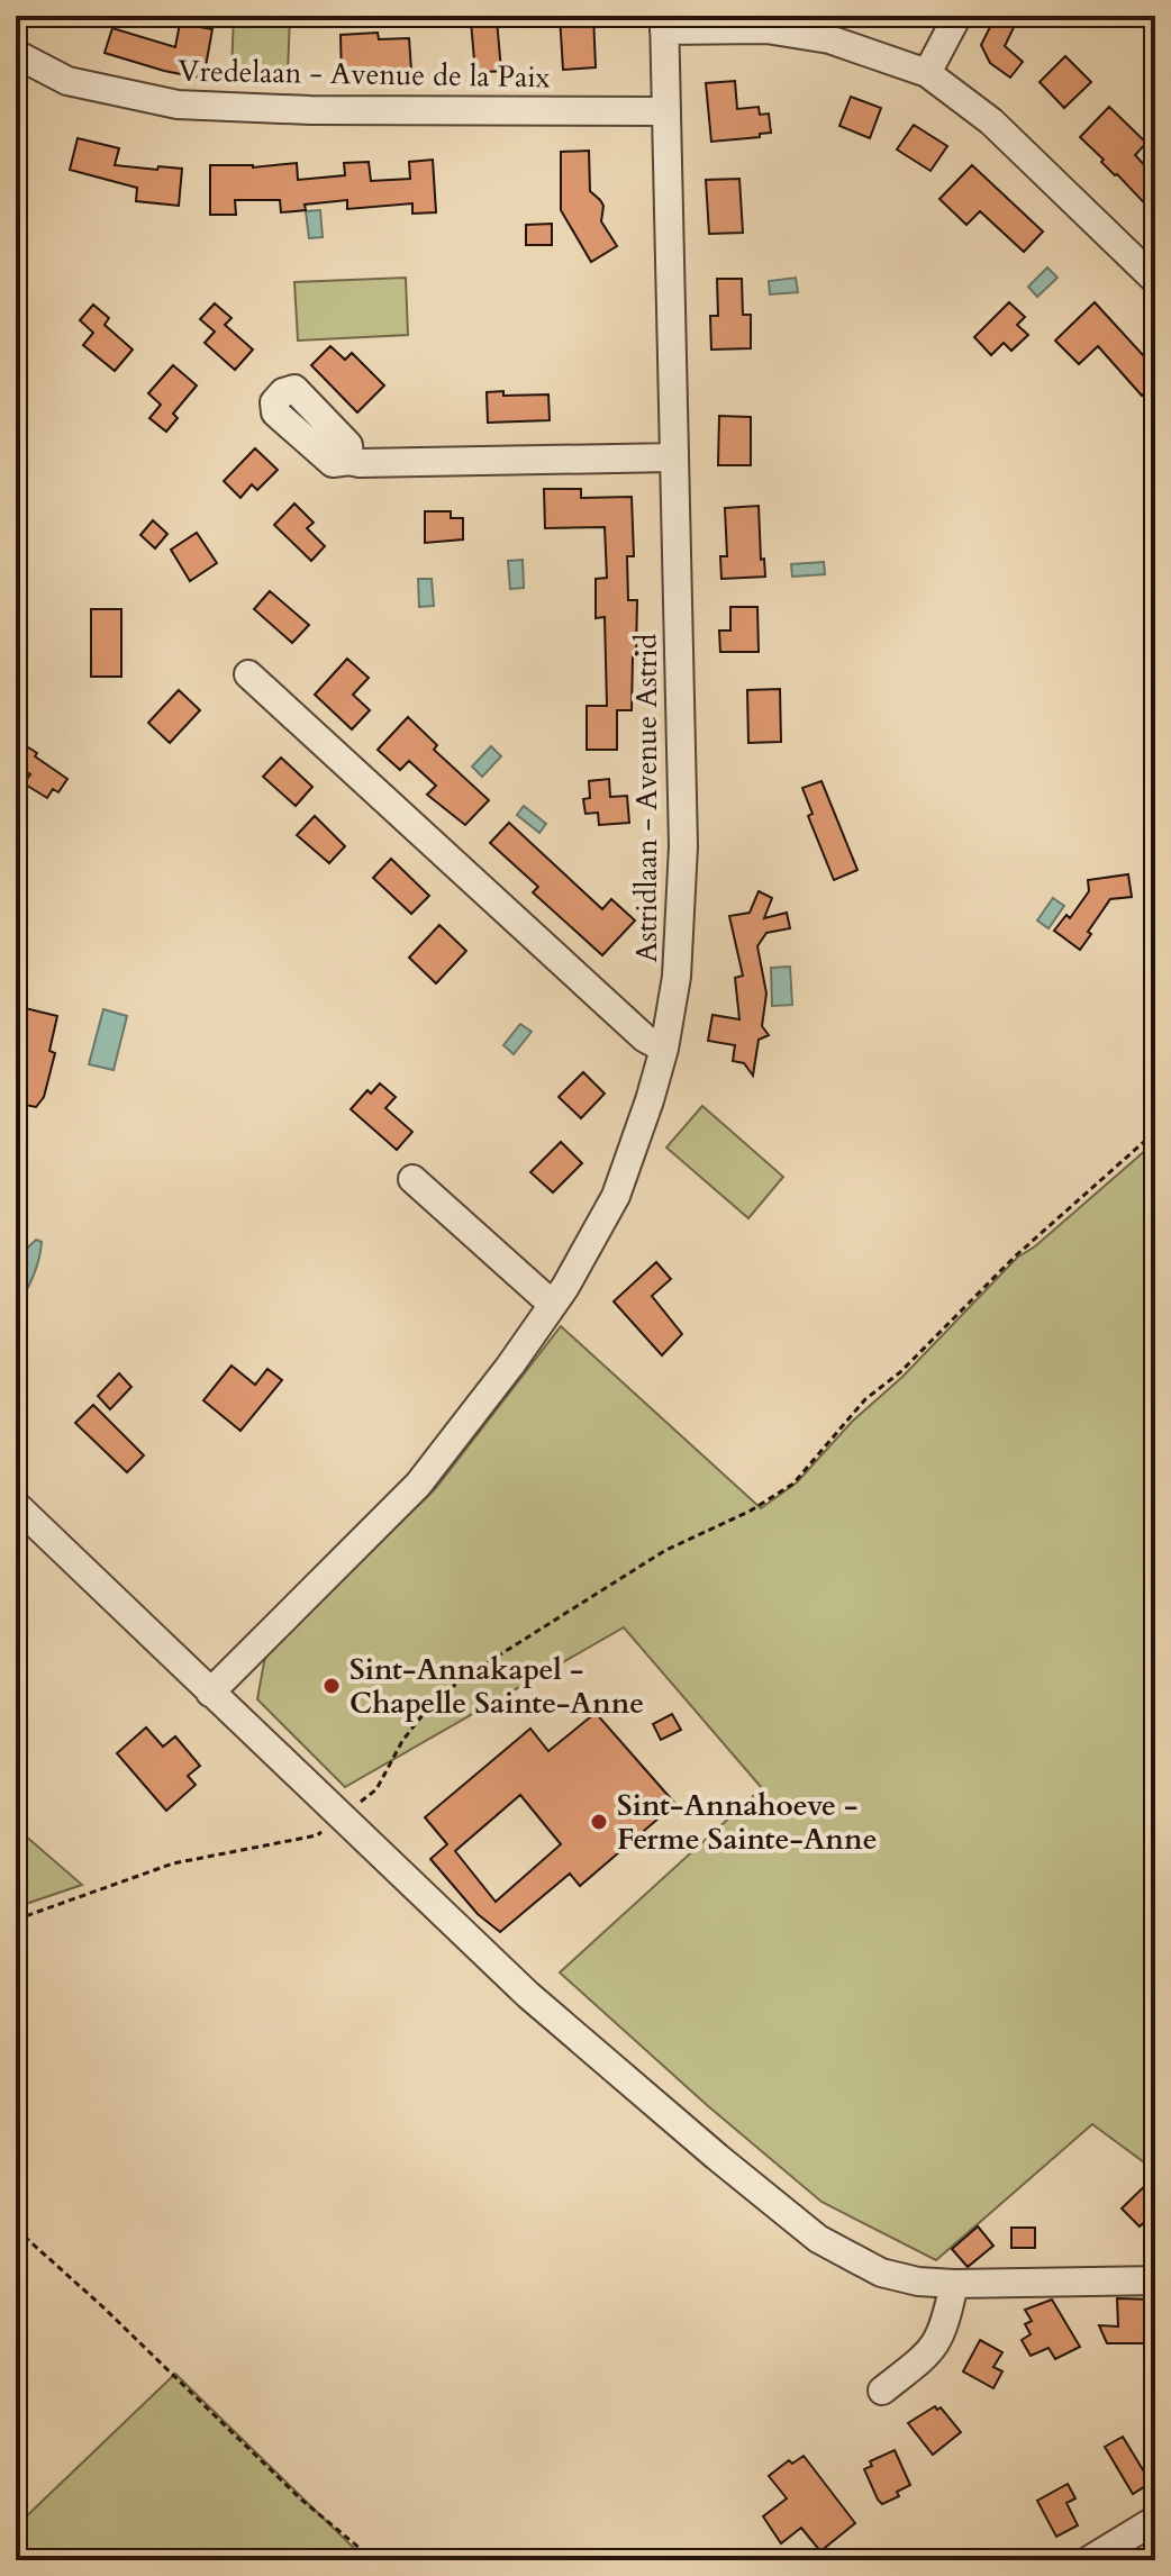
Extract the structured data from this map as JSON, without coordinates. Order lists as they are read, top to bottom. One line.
{"streets":{"street":["Vredelaan - Avenue de la Paix","Astridlaan - Avenue Astrid"]},"crossings":[["Vredelaan - Avenue de la Paix","Astridlaan - Avenue Astrid"]],"places":["Sint-Annakapel - Chapelle Sainte-Anne","Sint-Annahoeve - Ferme Sainte-Anne"]}
